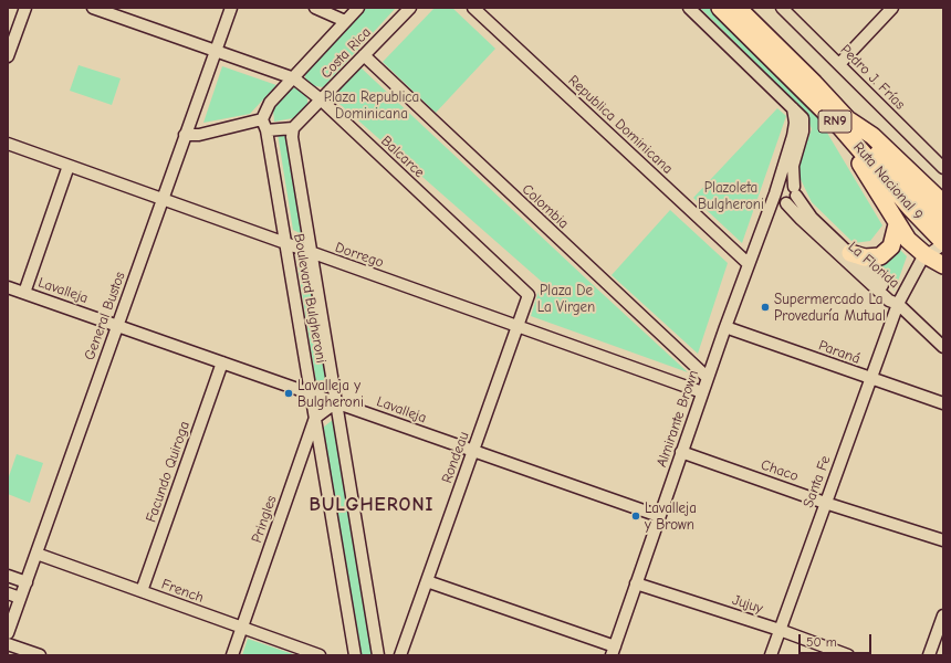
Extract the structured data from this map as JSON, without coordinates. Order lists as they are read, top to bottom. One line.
{"streets":{"highway":["RN9","Ruta Nacional 9"],"street":["Costa Rica","Pedro J. Frías","Republica Dominicana","Balcarce","Colombia","Dorrego","La Florida","Lavalleja","Boulevard Bulgheroni","General Bustos","Paraná","Almirante Brown","Rondeau","Chaco","Facundo Quiroga","Santa Fe","Pringles","French","Jujuy"]},"crossings":[["Costa Rica","Balcarce"],["Costa Rica","Colombia"],["Costa Rica","Boulevard Bulgheroni"],["RN9","Ruta Nacional 9"],["Republica Dominicana","Almirante Brown"],["Balcarce","General Bustos"],["Balcarce","Rondeau"],["Colombia","Almirante Brown"],["Dorrego","Boulevard Bulgheroni"],["Dorrego","General Bustos"],["Dorrego","Almirante Brown"],["Dorrego","Rondeau"],["La Florida","Almirante Brown"],["La Florida","Santa Fe"],["Lavalleja","Boulevard Bulgheroni"],["Lavalleja","General Bustos"],["Lavalleja","Almirante Brown"],["Lavalleja","Rondeau"],["Lavalleja","Facundo Quiroga"],["Boulevard Bulgheroni","Pringles"],["General Bustos","French"],["Paraná","Almirante Brown"],["Paraná","Santa Fe"],["Almirante Brown","Chaco"],["Almirante Brown","Jujuy"],["Chaco","Santa Fe"],["Facundo Quiroga","French"],["Santa Fe","Jujuy"],["Pringles","French"]],"districts":["BULGHERONI"],"parks":["Plaza Republica Dominicana","Plazoleta Bulgheroni","Plaza De La Virgen"],"places":["Supermercado La Proveduría Mutual","Lavalleja y Bulgheroni","Lavalleja y Brown"],"scale_bar":"50 m"}
